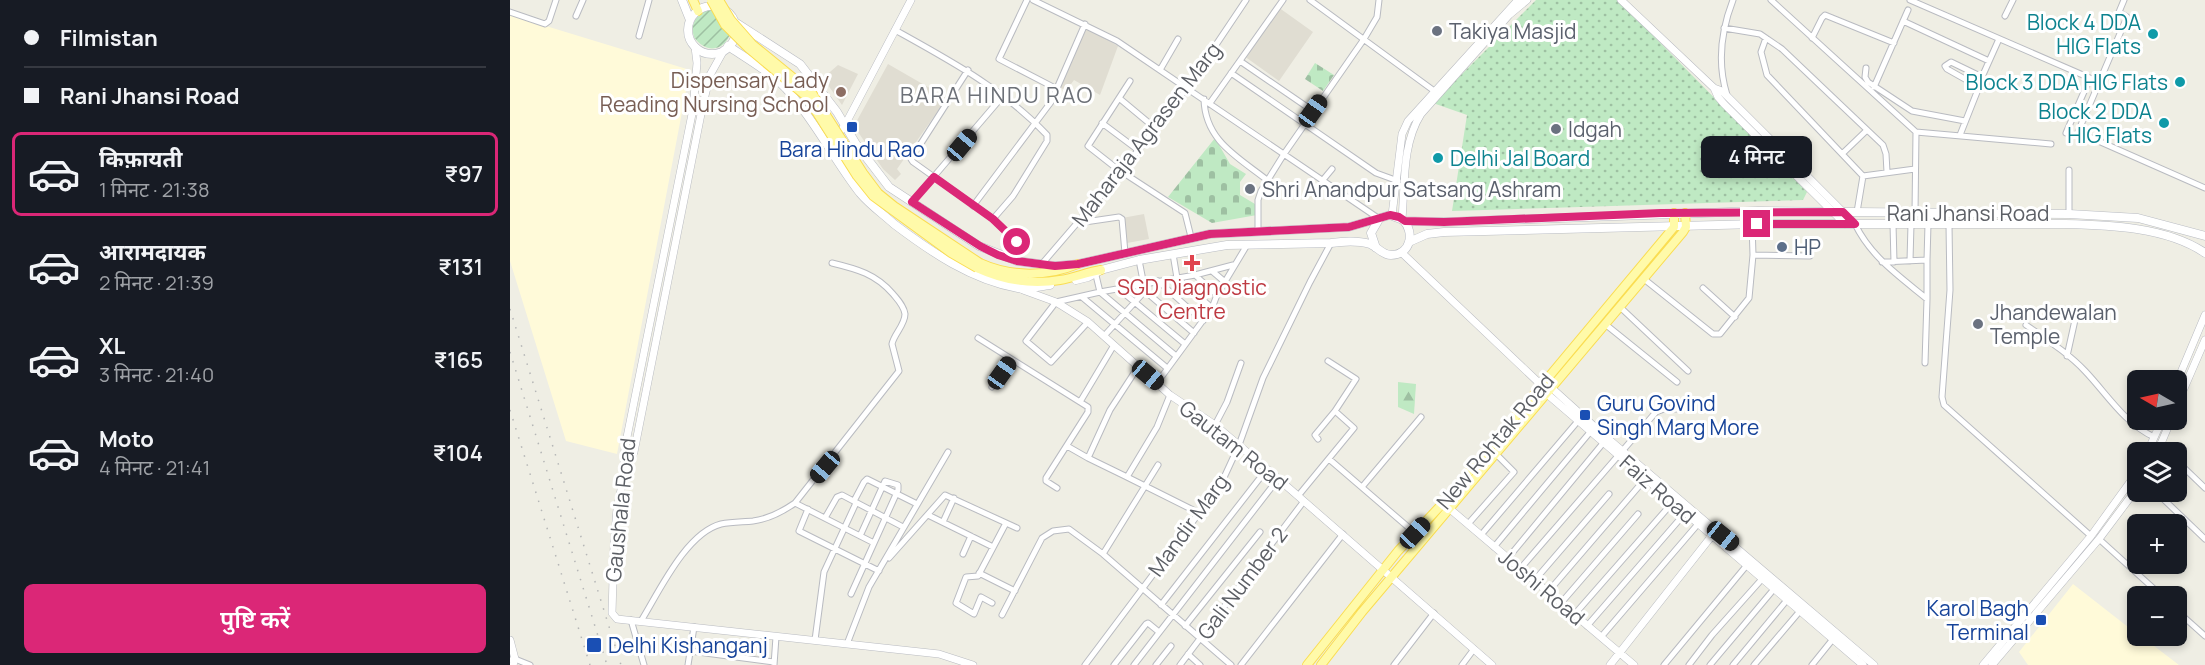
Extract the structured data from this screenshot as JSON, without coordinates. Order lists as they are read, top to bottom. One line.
{"streets":{"main road":["Rani Jhansi Road","New Rohtak Road"],"street":["Maharaja Agrasen Marg","Gautam Road","Faiz Road","Gaushala Road","Mandir Marg","Gali Number 2","Joshi Road"]},"crossings":[["Rani Jhansi Road","New Rohtak Road"],["Rani Jhansi Road","Faiz Road"],["New Rohtak Road","Gautam Road"],["New Rohtak Road","Faiz Road"],["New Rohtak Road","Joshi Road"],["Gautam Road","Mandir Marg"],["Gautam Road","Gali Number 2"]],"districts":["BARA HINDU RAO"],"places":{"other":["Takiya Masjid","Block 4 DDA HIG Flats","Block 3 DDA HIG Flats","Dispensary Lady Reading Nursing School","Block 2 DDA HIG Flats","Idgah","Delhi Jal Board","Shri Anandpur Satsang Ashram","HP","Jhandewalan Temple"],"transit":["Bara Hindu Rao","Guru Govind Singh Marg More","Karol Bagh Terminal","Delhi Kishanganj"],"health":["SGD Diagnostic Centre"]},"north":"left","page":{"banner":["Filmistan","Rani Jhansi Road"],"list":[{"name":"किफ़ायती","note":"1 मिनट · 21:38","value":"₹97"},{"name":"आरामदायक","note":"2 मिनट · 21:39","value":"₹131"},{"name":"XL","note":"3 मिनट · 21:40","value":"₹165"},{"name":"Moto","note":"4 मिनट · 21:41","value":"₹104"}],"bubble":"4 मिनट","map_buttons":["+","−"],"buttons":"पुष्टि करें"}}
